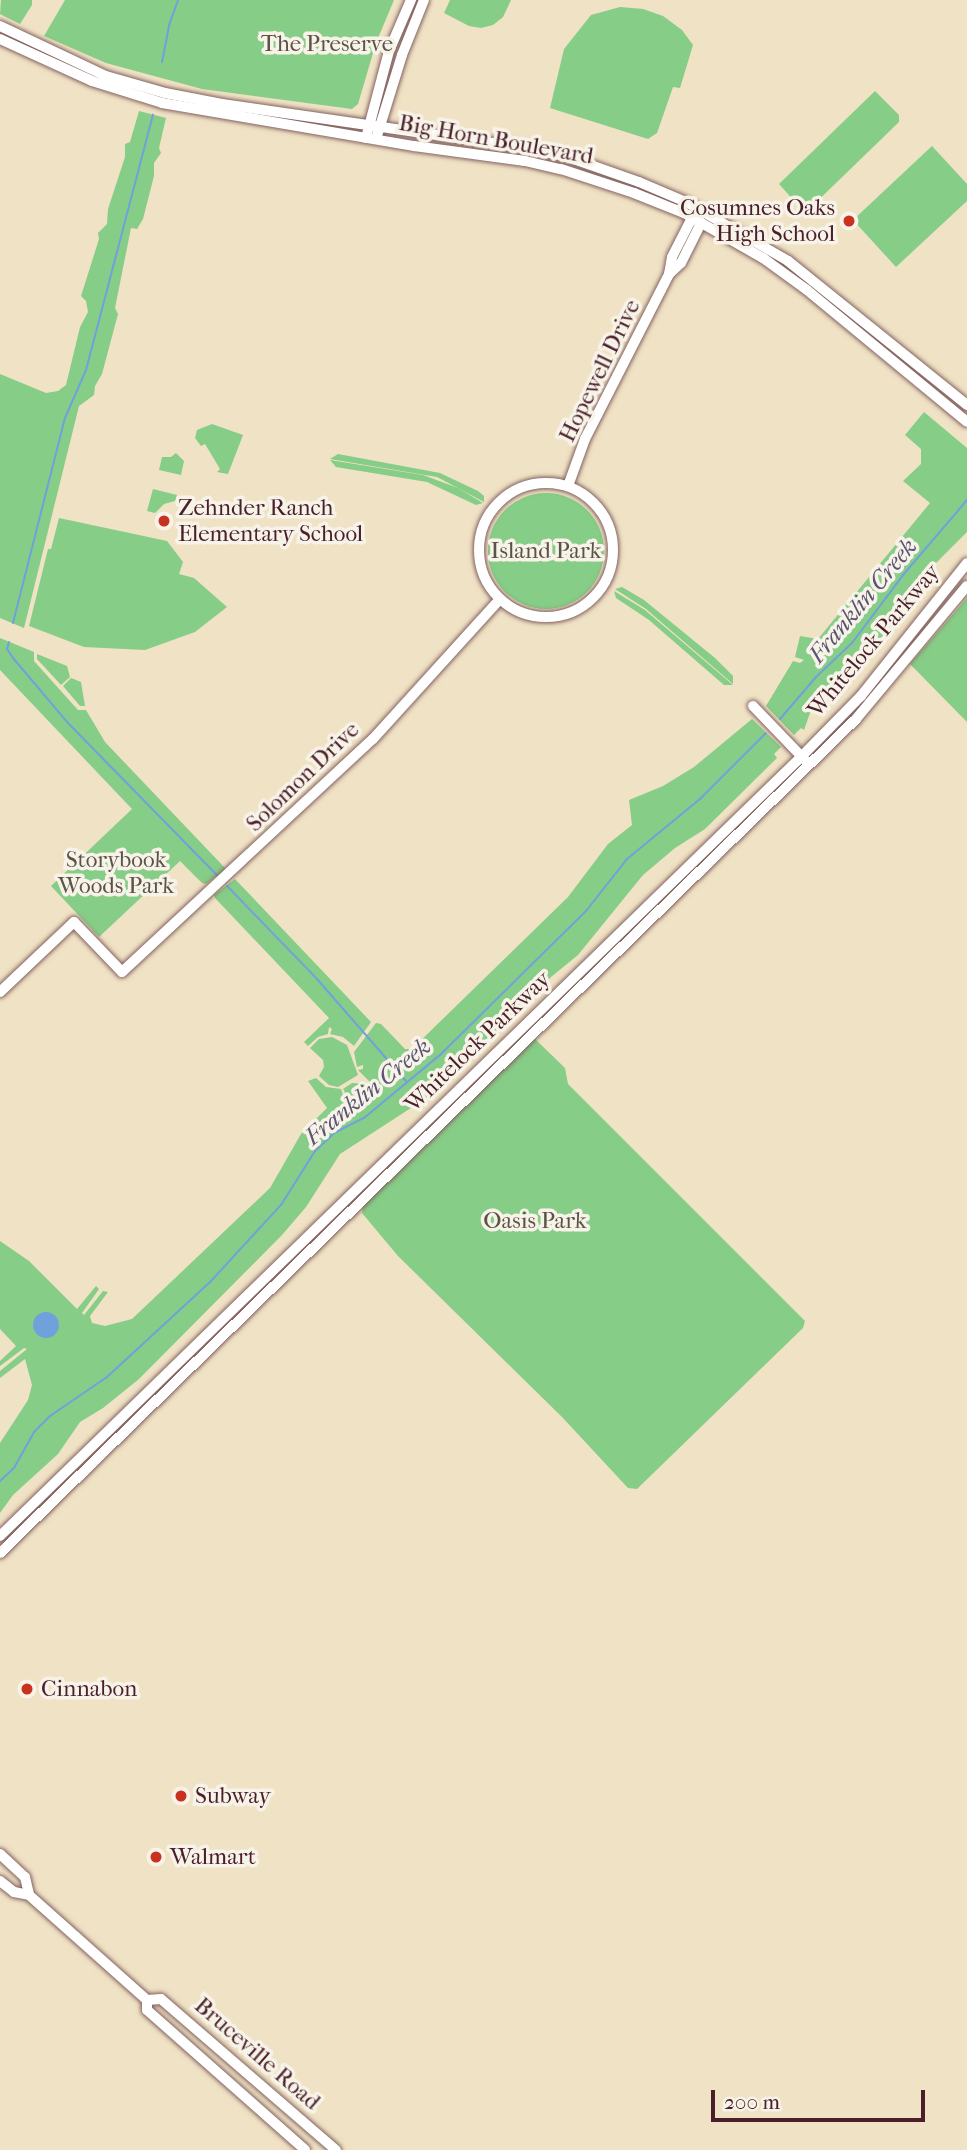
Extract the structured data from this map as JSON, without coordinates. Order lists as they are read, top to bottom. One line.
{"streets":{"main road":["Big Horn Boulevard","Whitelock Parkway","Bruceville Road"],"street":["Hopewell Drive","Solomon Drive"]},"crossings":[["Big Horn Boulevard","Hopewell Drive"],["Hopewell Drive","Solomon Drive"]],"water":["Franklin Creek"],"parks":["The Preserve","Island Park","Storybook Woods Park","Oasis Park"],"places":["Cosumnes Oaks High School","Zehnder Ranch Elementary School","Cinnabon","Subway","Walmart"],"scale_bar":"200 m"}
